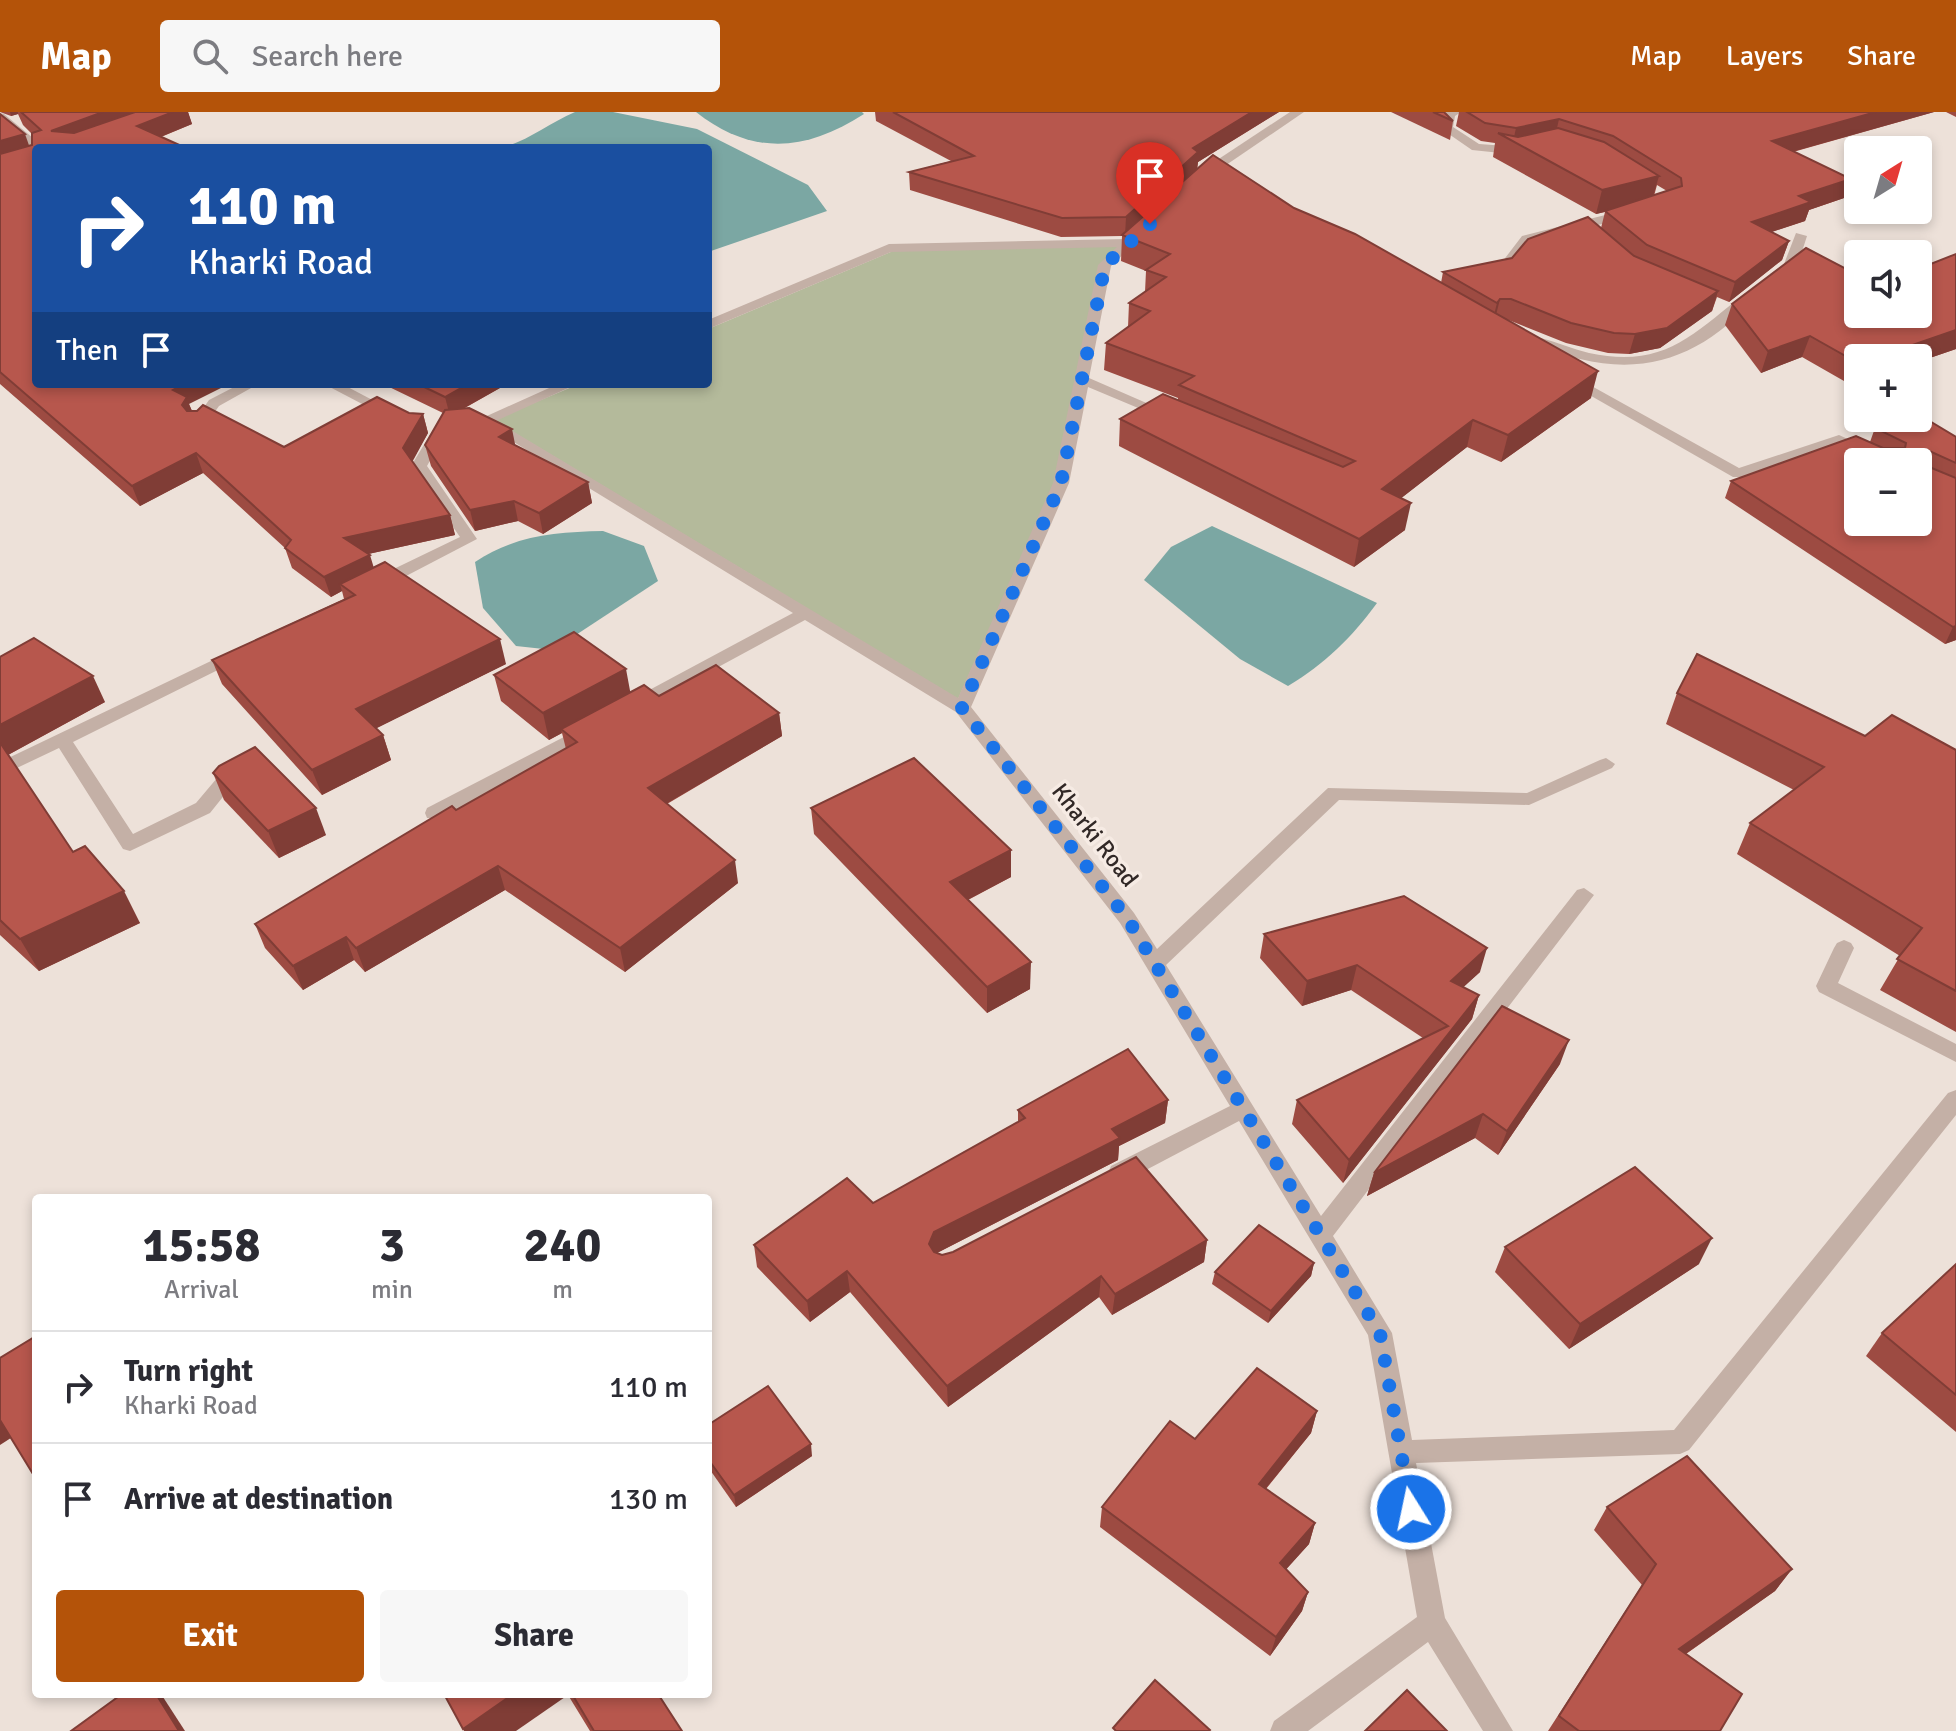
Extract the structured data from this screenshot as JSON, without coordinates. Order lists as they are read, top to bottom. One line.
{"streets":{"street":["Kharki Road"]},"north":"top right","page":{"header":"Map","search":"Search here","nav":["Map","Layers","Share"],"map_buttons":["+","−"],"turn":["110 m","Kharki Road"],"then":"Then","eta":["15:58","Arrival","3","min","240","m"],"list":[{"name":"Turn right","note":"Kharki Road","value":"110 m"},{"name":"Arrive at destination","value":"130 m"}],"buttons":["Exit","Share"]}}
